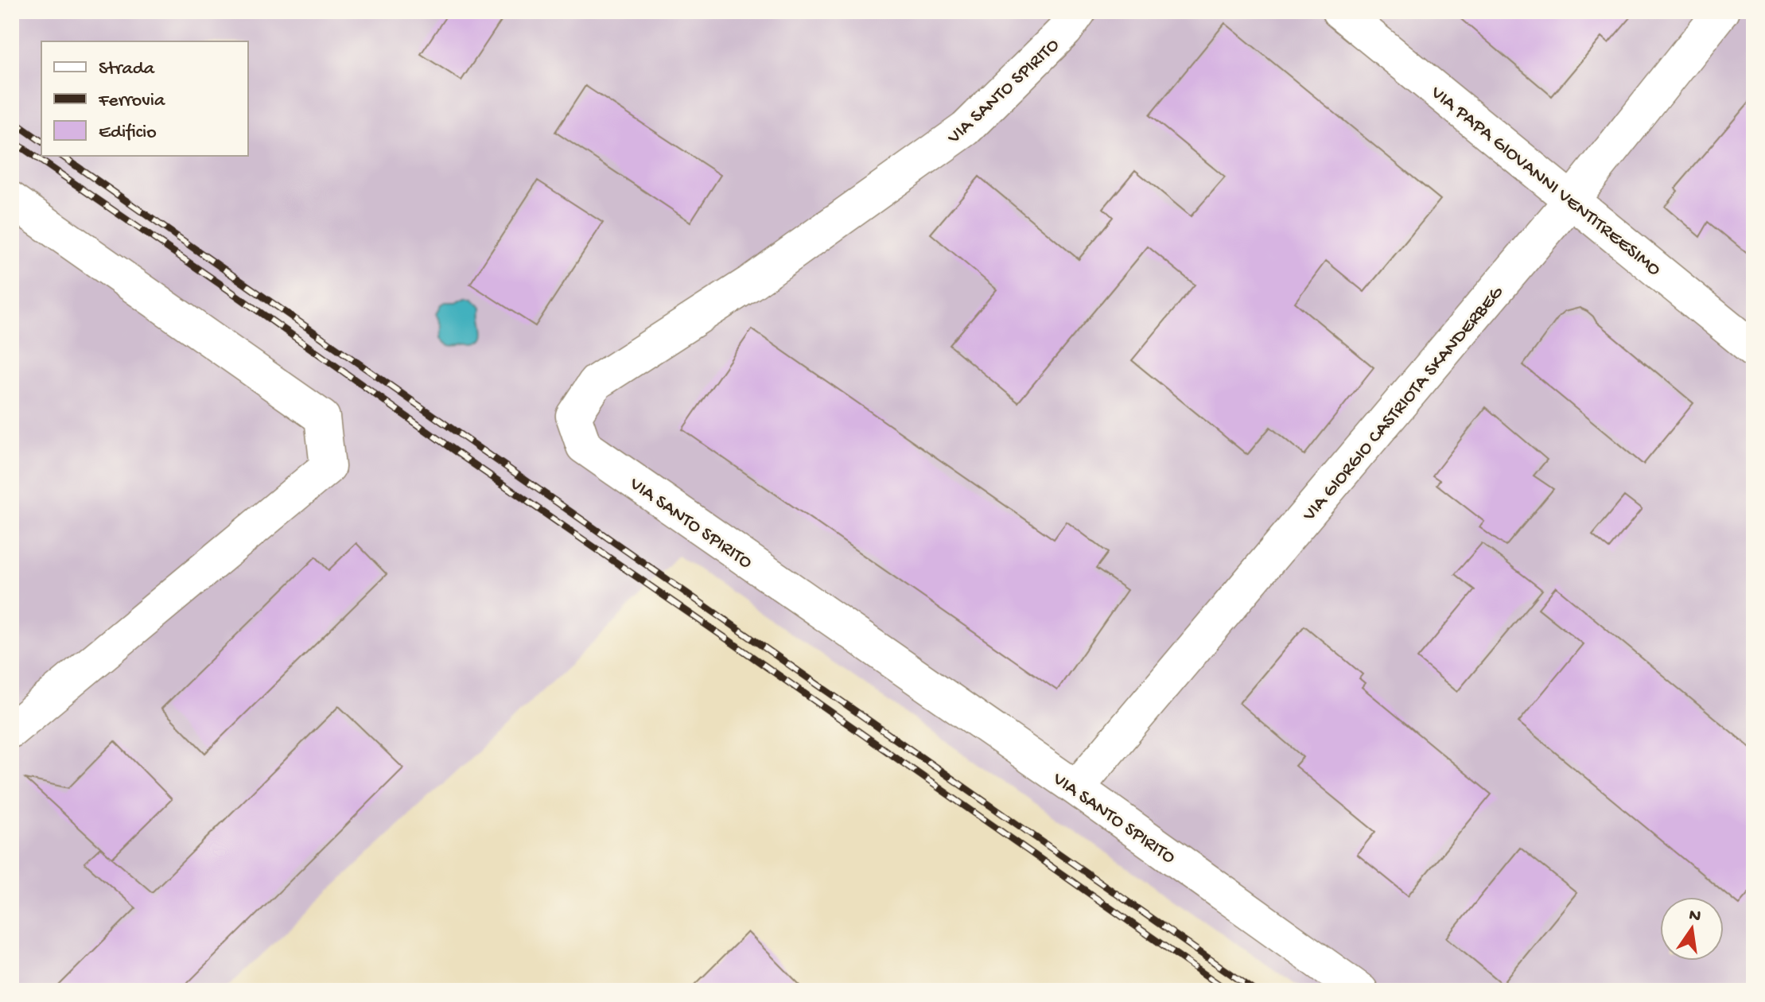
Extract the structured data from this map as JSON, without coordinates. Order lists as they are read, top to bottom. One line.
{"streets":{"street":["VIA SANTO SPIRITO","VIA PAPA GIOVANNI VENTITREESIMO","VIA GIORGIO CASTRIOTA SKANDERBEG"]},"crossings":[["VIA SANTO SPIRITO","VIA GIORGIO CASTRIOTA SKANDERBEG"],["VIA PAPA GIOVANNI VENTITREESIMO","VIA GIORGIO CASTRIOTA SKANDERBEG"]],"legend":["Strada","Ferrovia","Edificio"],"north":"top"}
